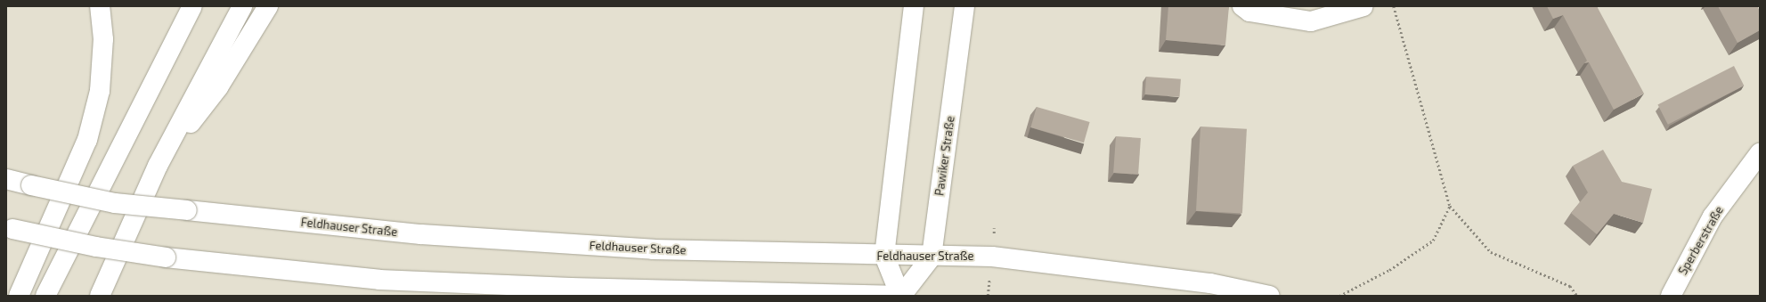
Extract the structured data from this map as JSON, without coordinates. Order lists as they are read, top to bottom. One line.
{"streets":{"main road":["Pawiker Straße","Feldhauser Straße","Sperberstraße"]},"crossings":[["Pawiker Straße","Feldhauser Straße"]]}
